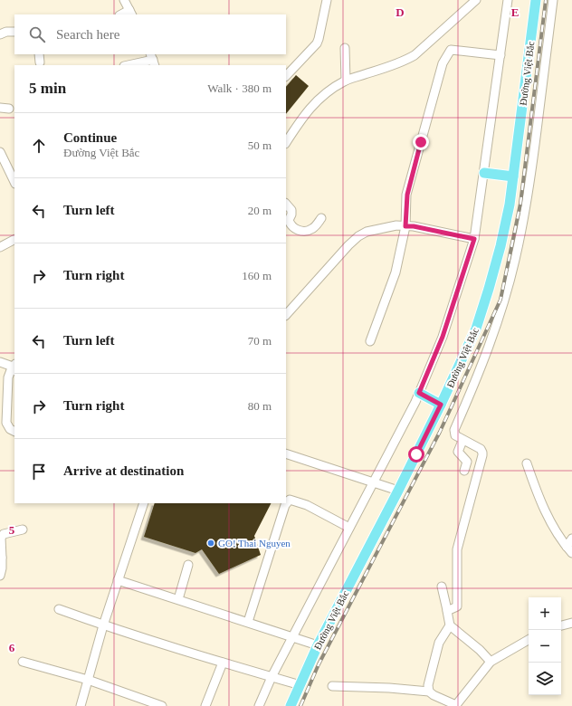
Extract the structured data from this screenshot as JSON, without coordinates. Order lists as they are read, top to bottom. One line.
{"streets":{"main road":["Đường Việt Bắc"]},"places":["GO! Thai Nguyen"],"page":{"search":"Search here","heading":["5 min","Walk · 380 m"],"list":[["Continue","Đường Việt Bắc","50 m"],["Turn left","20 m"],["Turn right","160 m"],["Turn left","70 m"],["Turn right","80 m"],"Arrive at destination"],"map_buttons":["+","−"]},"grid":{"columns":["D","E"],"rows":["5","6"]}}
